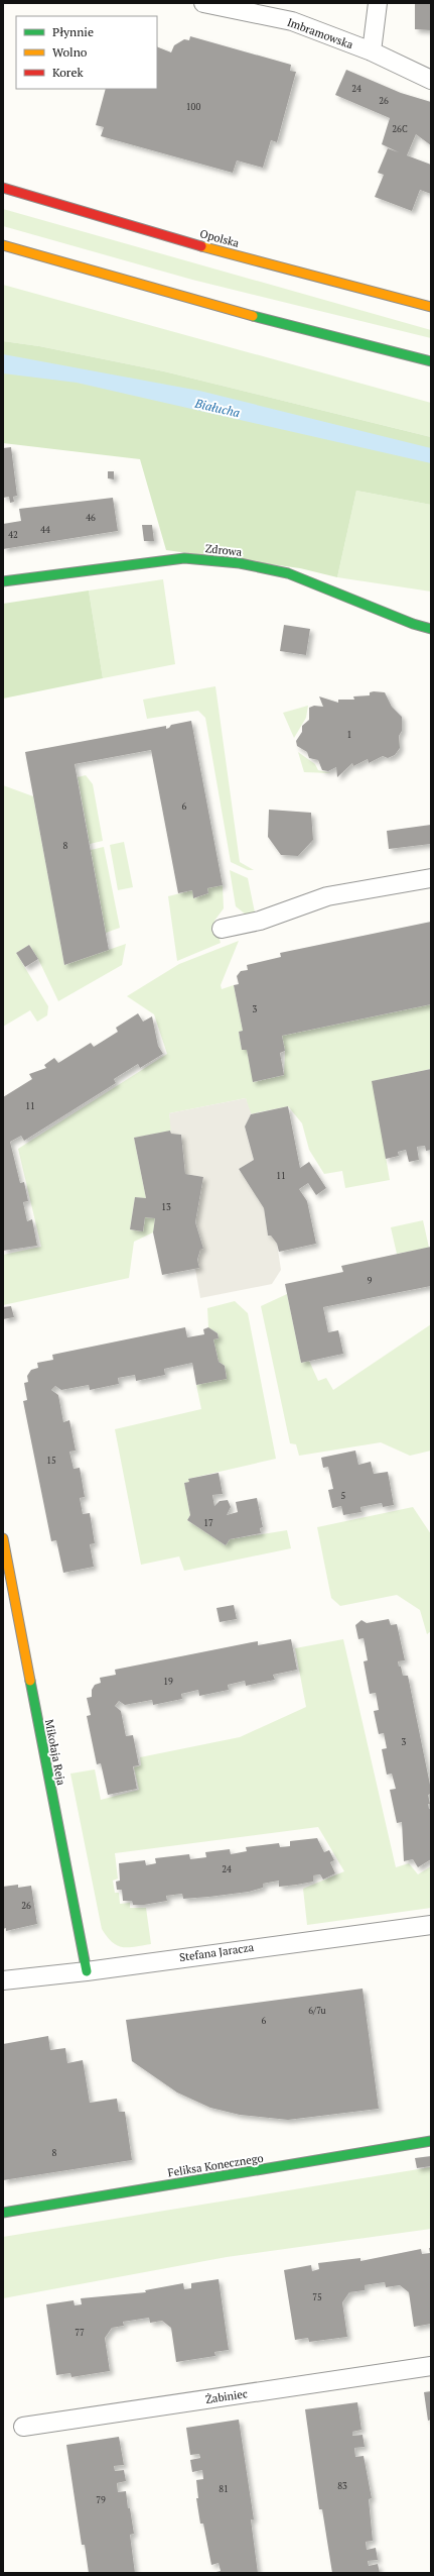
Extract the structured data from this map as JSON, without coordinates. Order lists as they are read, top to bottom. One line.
{"streets":{"street":["Imbramowska","Opolska","Zdrowa","Mikołaja Reja","Stefana Jaracza","Feliksa Konecznego","Żabiniec"]},"crossings":[["Mikołaja Reja","Stefana Jaracza"]],"water":["Białucha"],"house_numbers":["24","26","100","26C","46","44","42","1","6","8","3","11","11","13","9","15","5","17","19","3","24","26","6/7u","6","8","75","77","83","81","79"],"legend":["Płynnie","Wolno","Korek"]}
